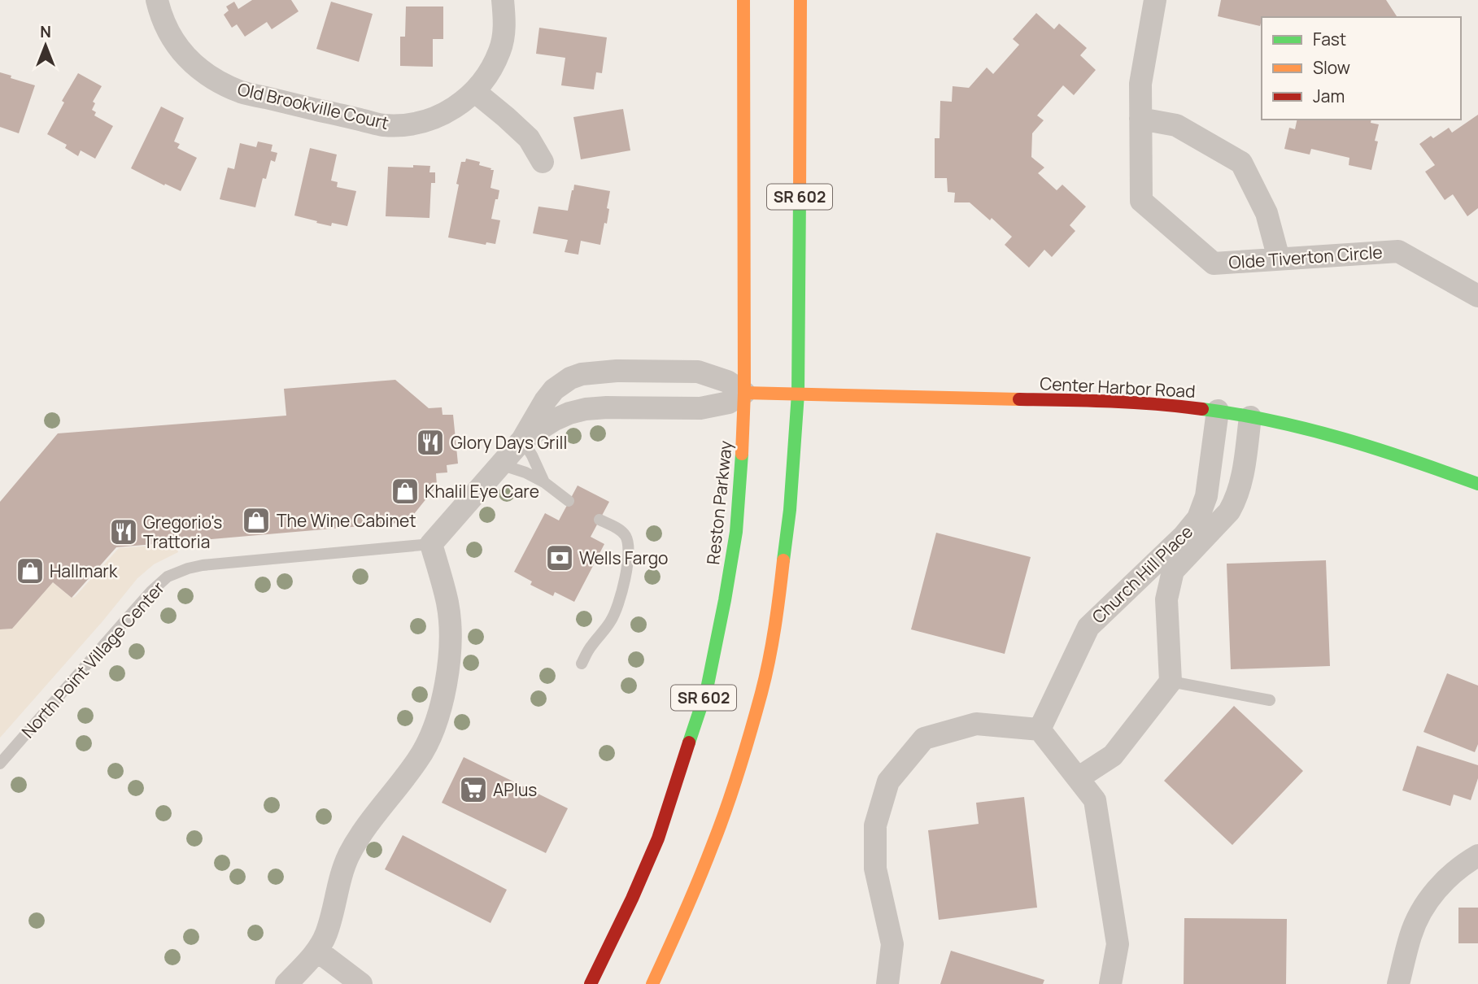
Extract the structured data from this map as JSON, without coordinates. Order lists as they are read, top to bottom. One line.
{"streets":{"main road":["SR 602","Center Harbor Road","Reston Parkway"],"street":["Old Brookville Court","Olde Tiverton Circle","Church Hill Place"],"lane":["North Point Village Center"]},"crossings":[["SR 602","Center Harbor Road"],["Center Harbor Road","Reston Parkway"],["Center Harbor Road","Church Hill Place"]],"places":{"restaurant":["Glory Days Grill","Gregorio's Trattoria"],"shop":["Khalil Eye Care","The Wine Cabinet","Hallmark"],"bank":["Wells Fargo"],"supermarket":["APlus"]},"legend":["Fast","Slow","Jam"],"north":"top"}
